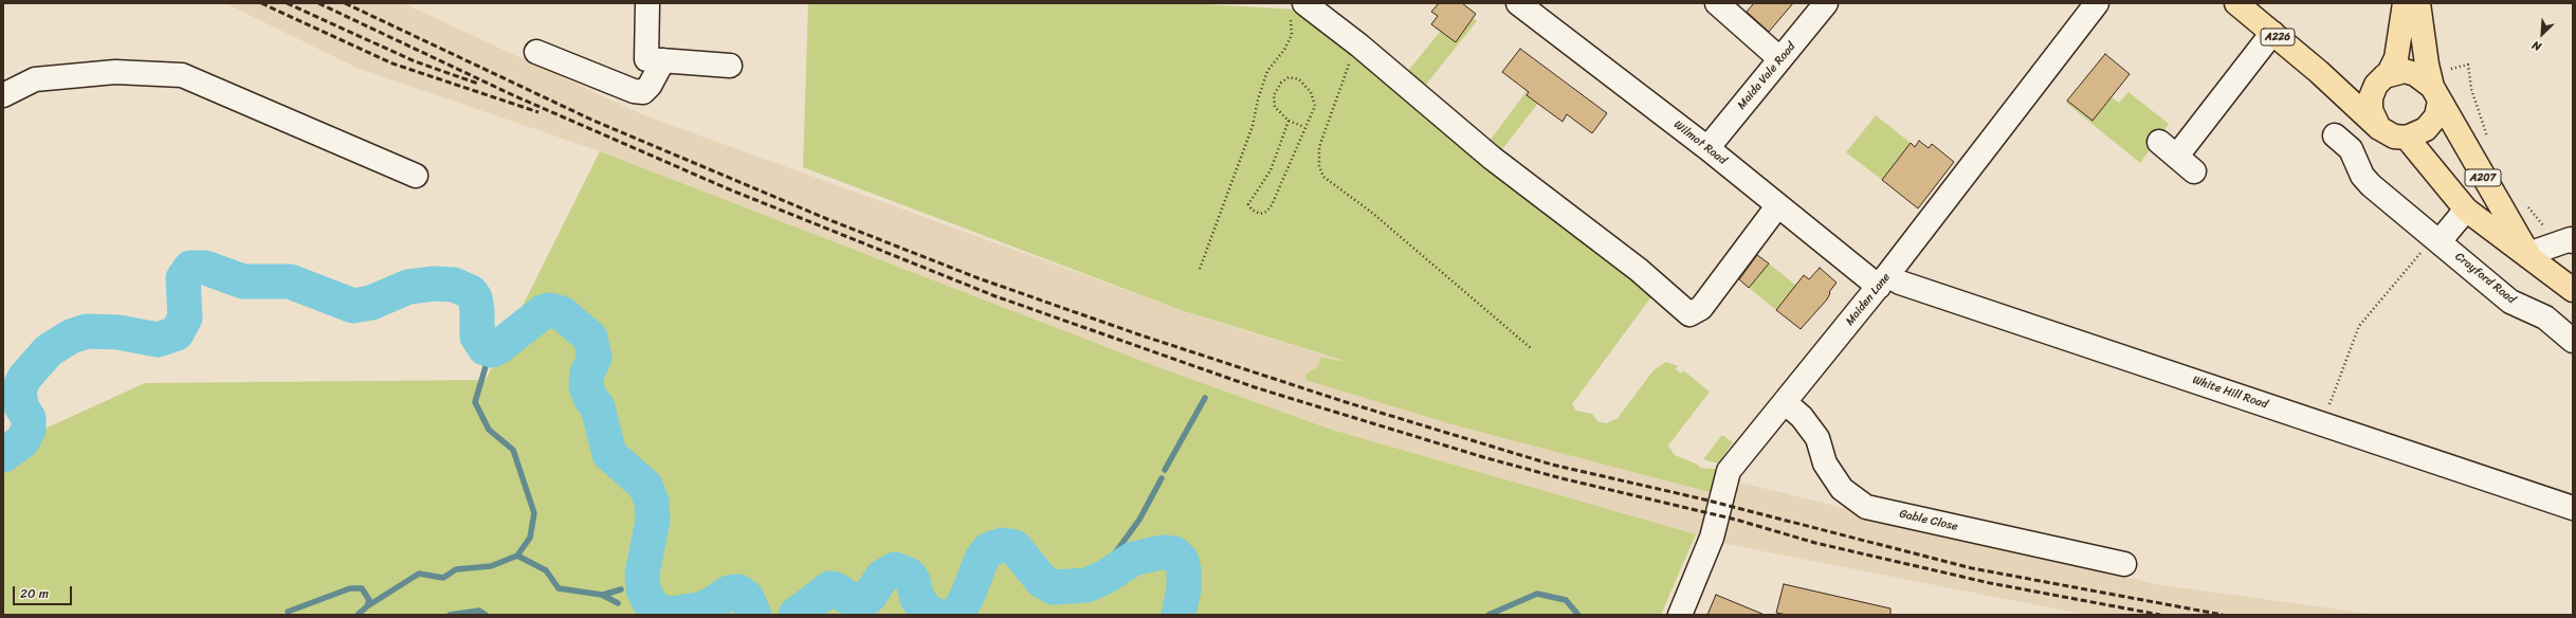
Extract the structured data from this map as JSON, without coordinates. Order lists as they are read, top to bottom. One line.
{"streets":{"main road":["A226","A207"],"street":["Maida Vale Road","Wilmot Road","Crayford Road","Maiden Lane","White Hill Road","Gable Close"]},"crossings":[["A226","A207"],["Maida Vale Road","Wilmot Road"],["Wilmot Road","Maiden Lane"],["Wilmot Road","White Hill Road"],["Maiden Lane","White Hill Road"],["Maiden Lane","Gable Close"]],"scale_bar":"20 m","north":"bottom left"}
